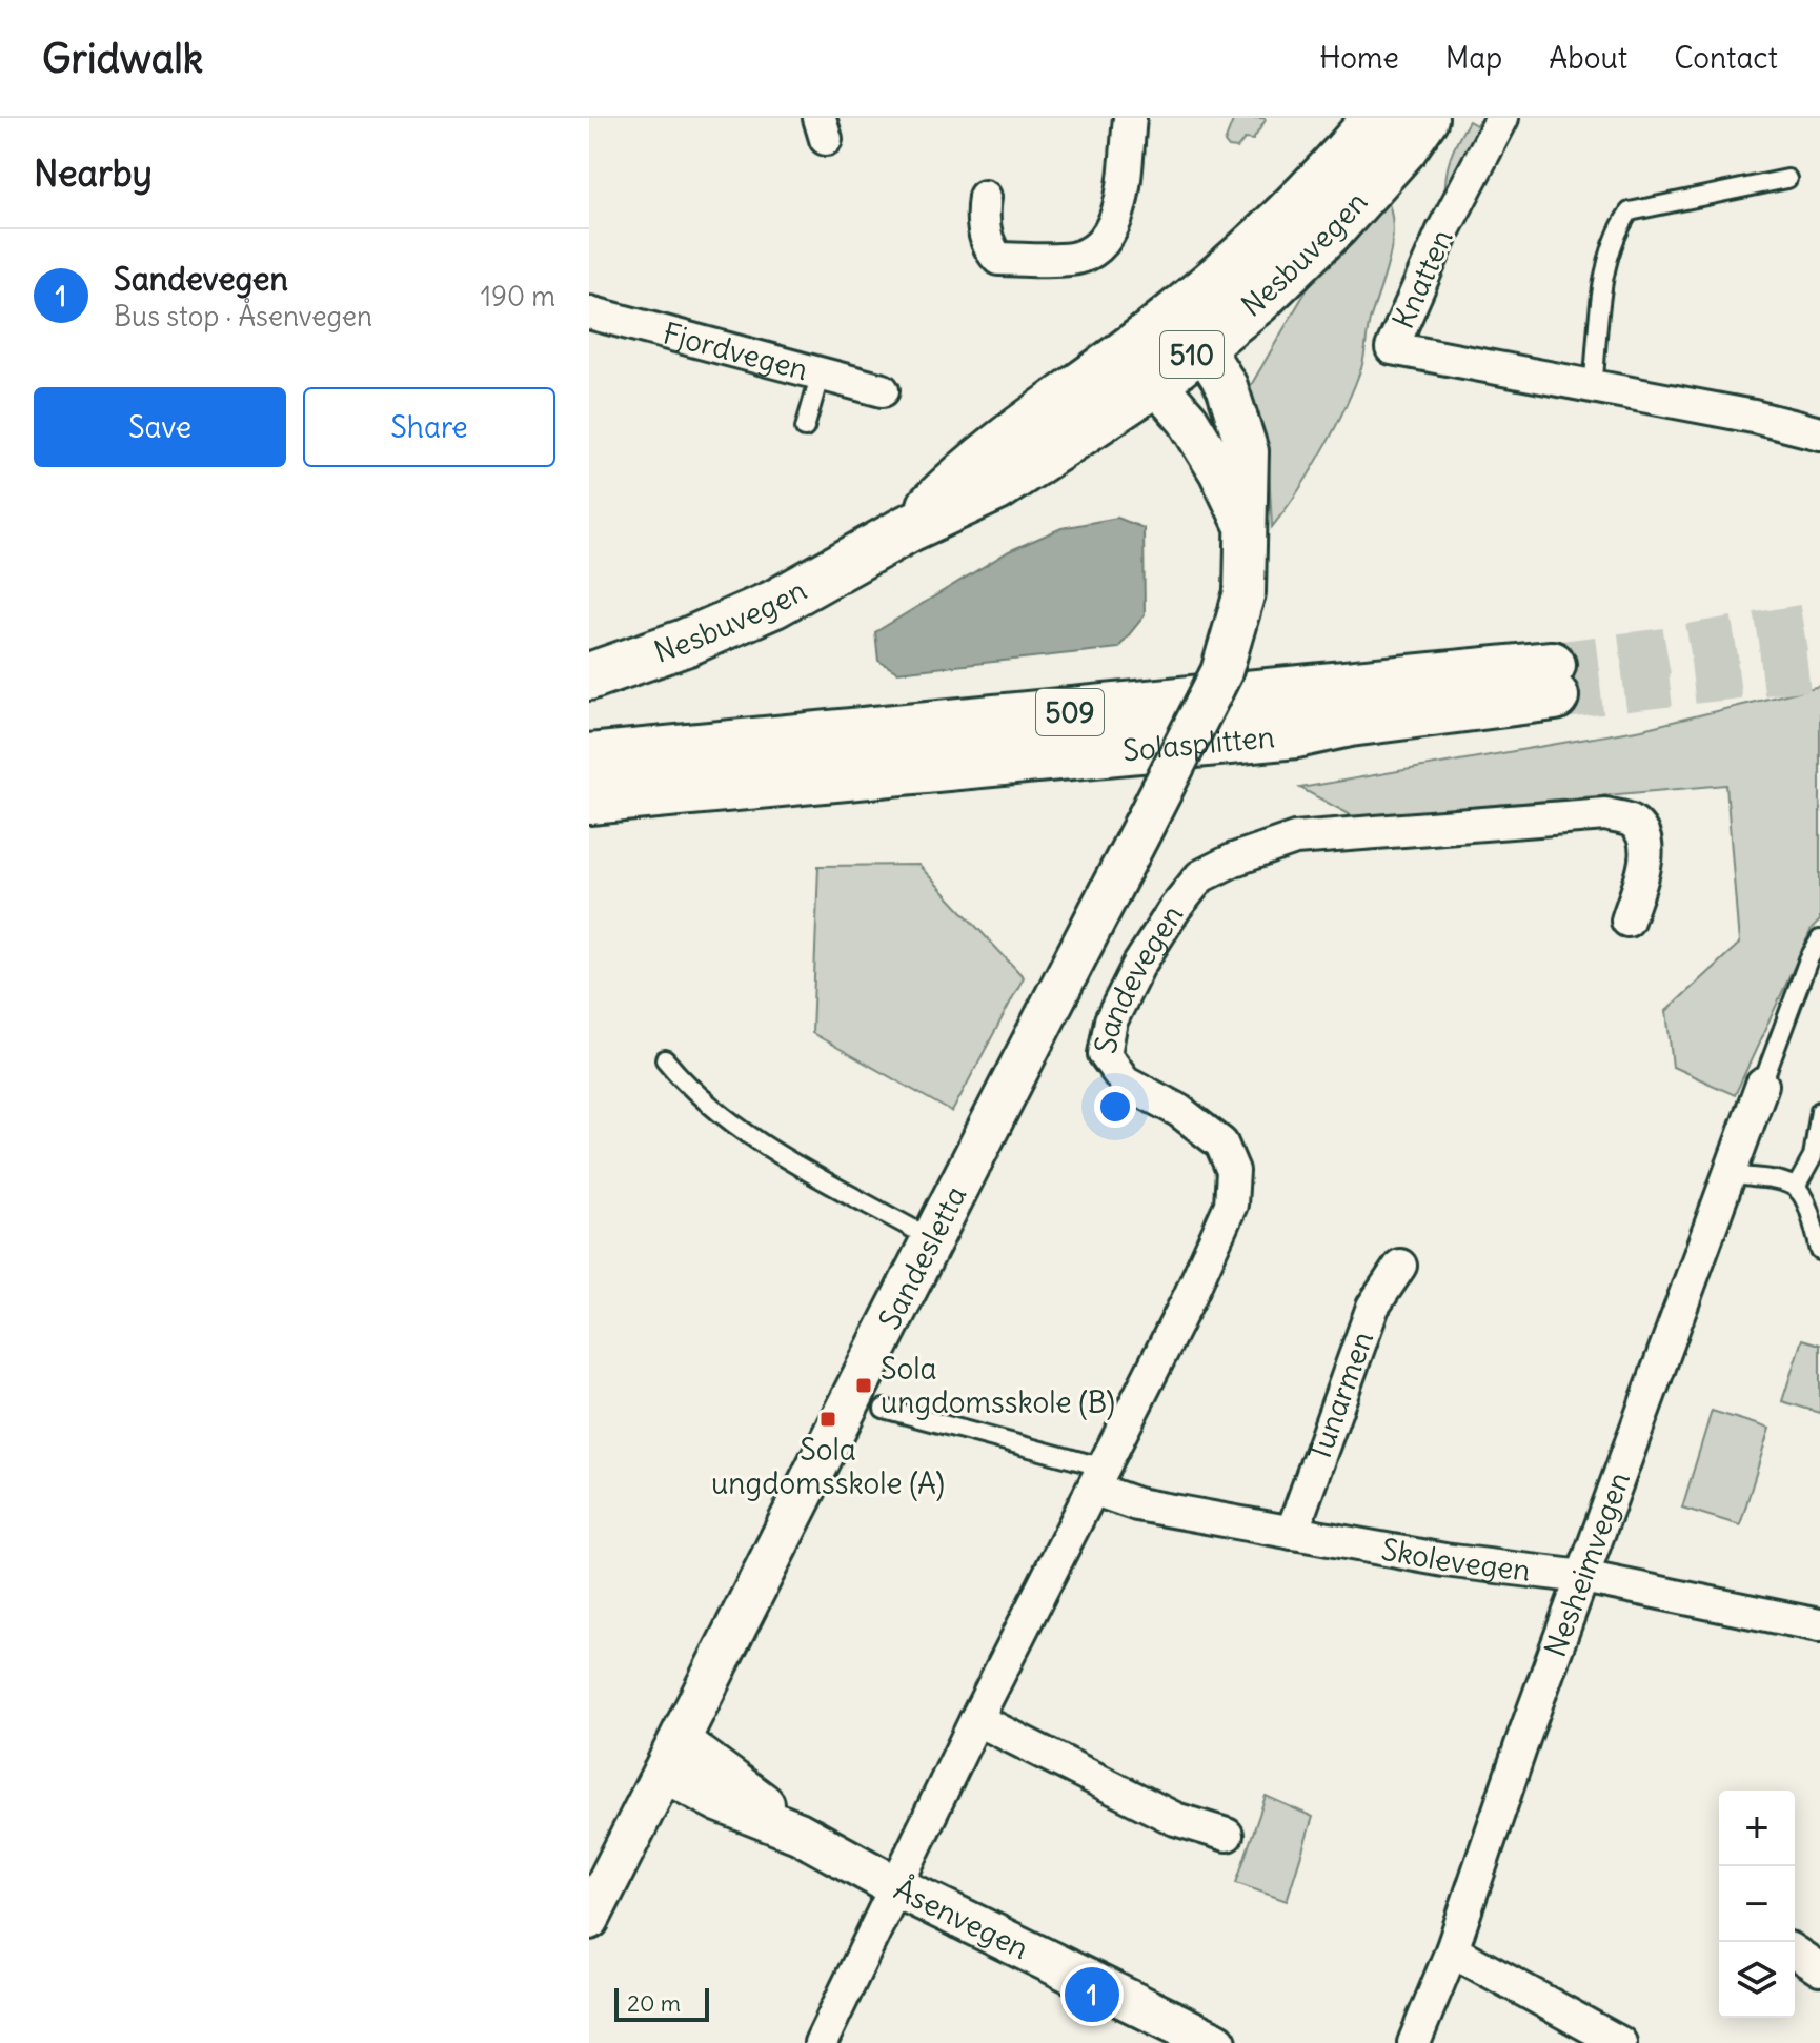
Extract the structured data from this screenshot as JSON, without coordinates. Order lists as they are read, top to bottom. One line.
{"streets":{"main road":["Nesbuvegen","510","509","Solasplitten"],"street":["Knatten","Fjordvegen","Sandevegen","Sandesletta","Tunarmen","Skolevegen","Nesheimvegen","Åsenvegen"]},"crossings":[["Nesbuvegen","Sandesletta"],["Sandevegen","Skolevegen"],["Sandevegen","Åsenvegen"],["Sandesletta","Åsenvegen"],["Tunarmen","Skolevegen"],["Skolevegen","Nesheimvegen"]],"places":{"transit":["Sola ungdomsskole (B)","Sola ungdomsskole (A)"]},"scale_bar":"20 m","page":{"header":"Gridwalk","nav":["Home","Map","About","Contact"],"heading":"Nearby","list":[{"mark":"1","name":"Sandevegen","note":"Bus stop · Åsenvegen","value":"190 m"}],"buttons":["Save","Share"],"map_buttons":["+","−"],"pins":"1","scale":"20 m"}}
